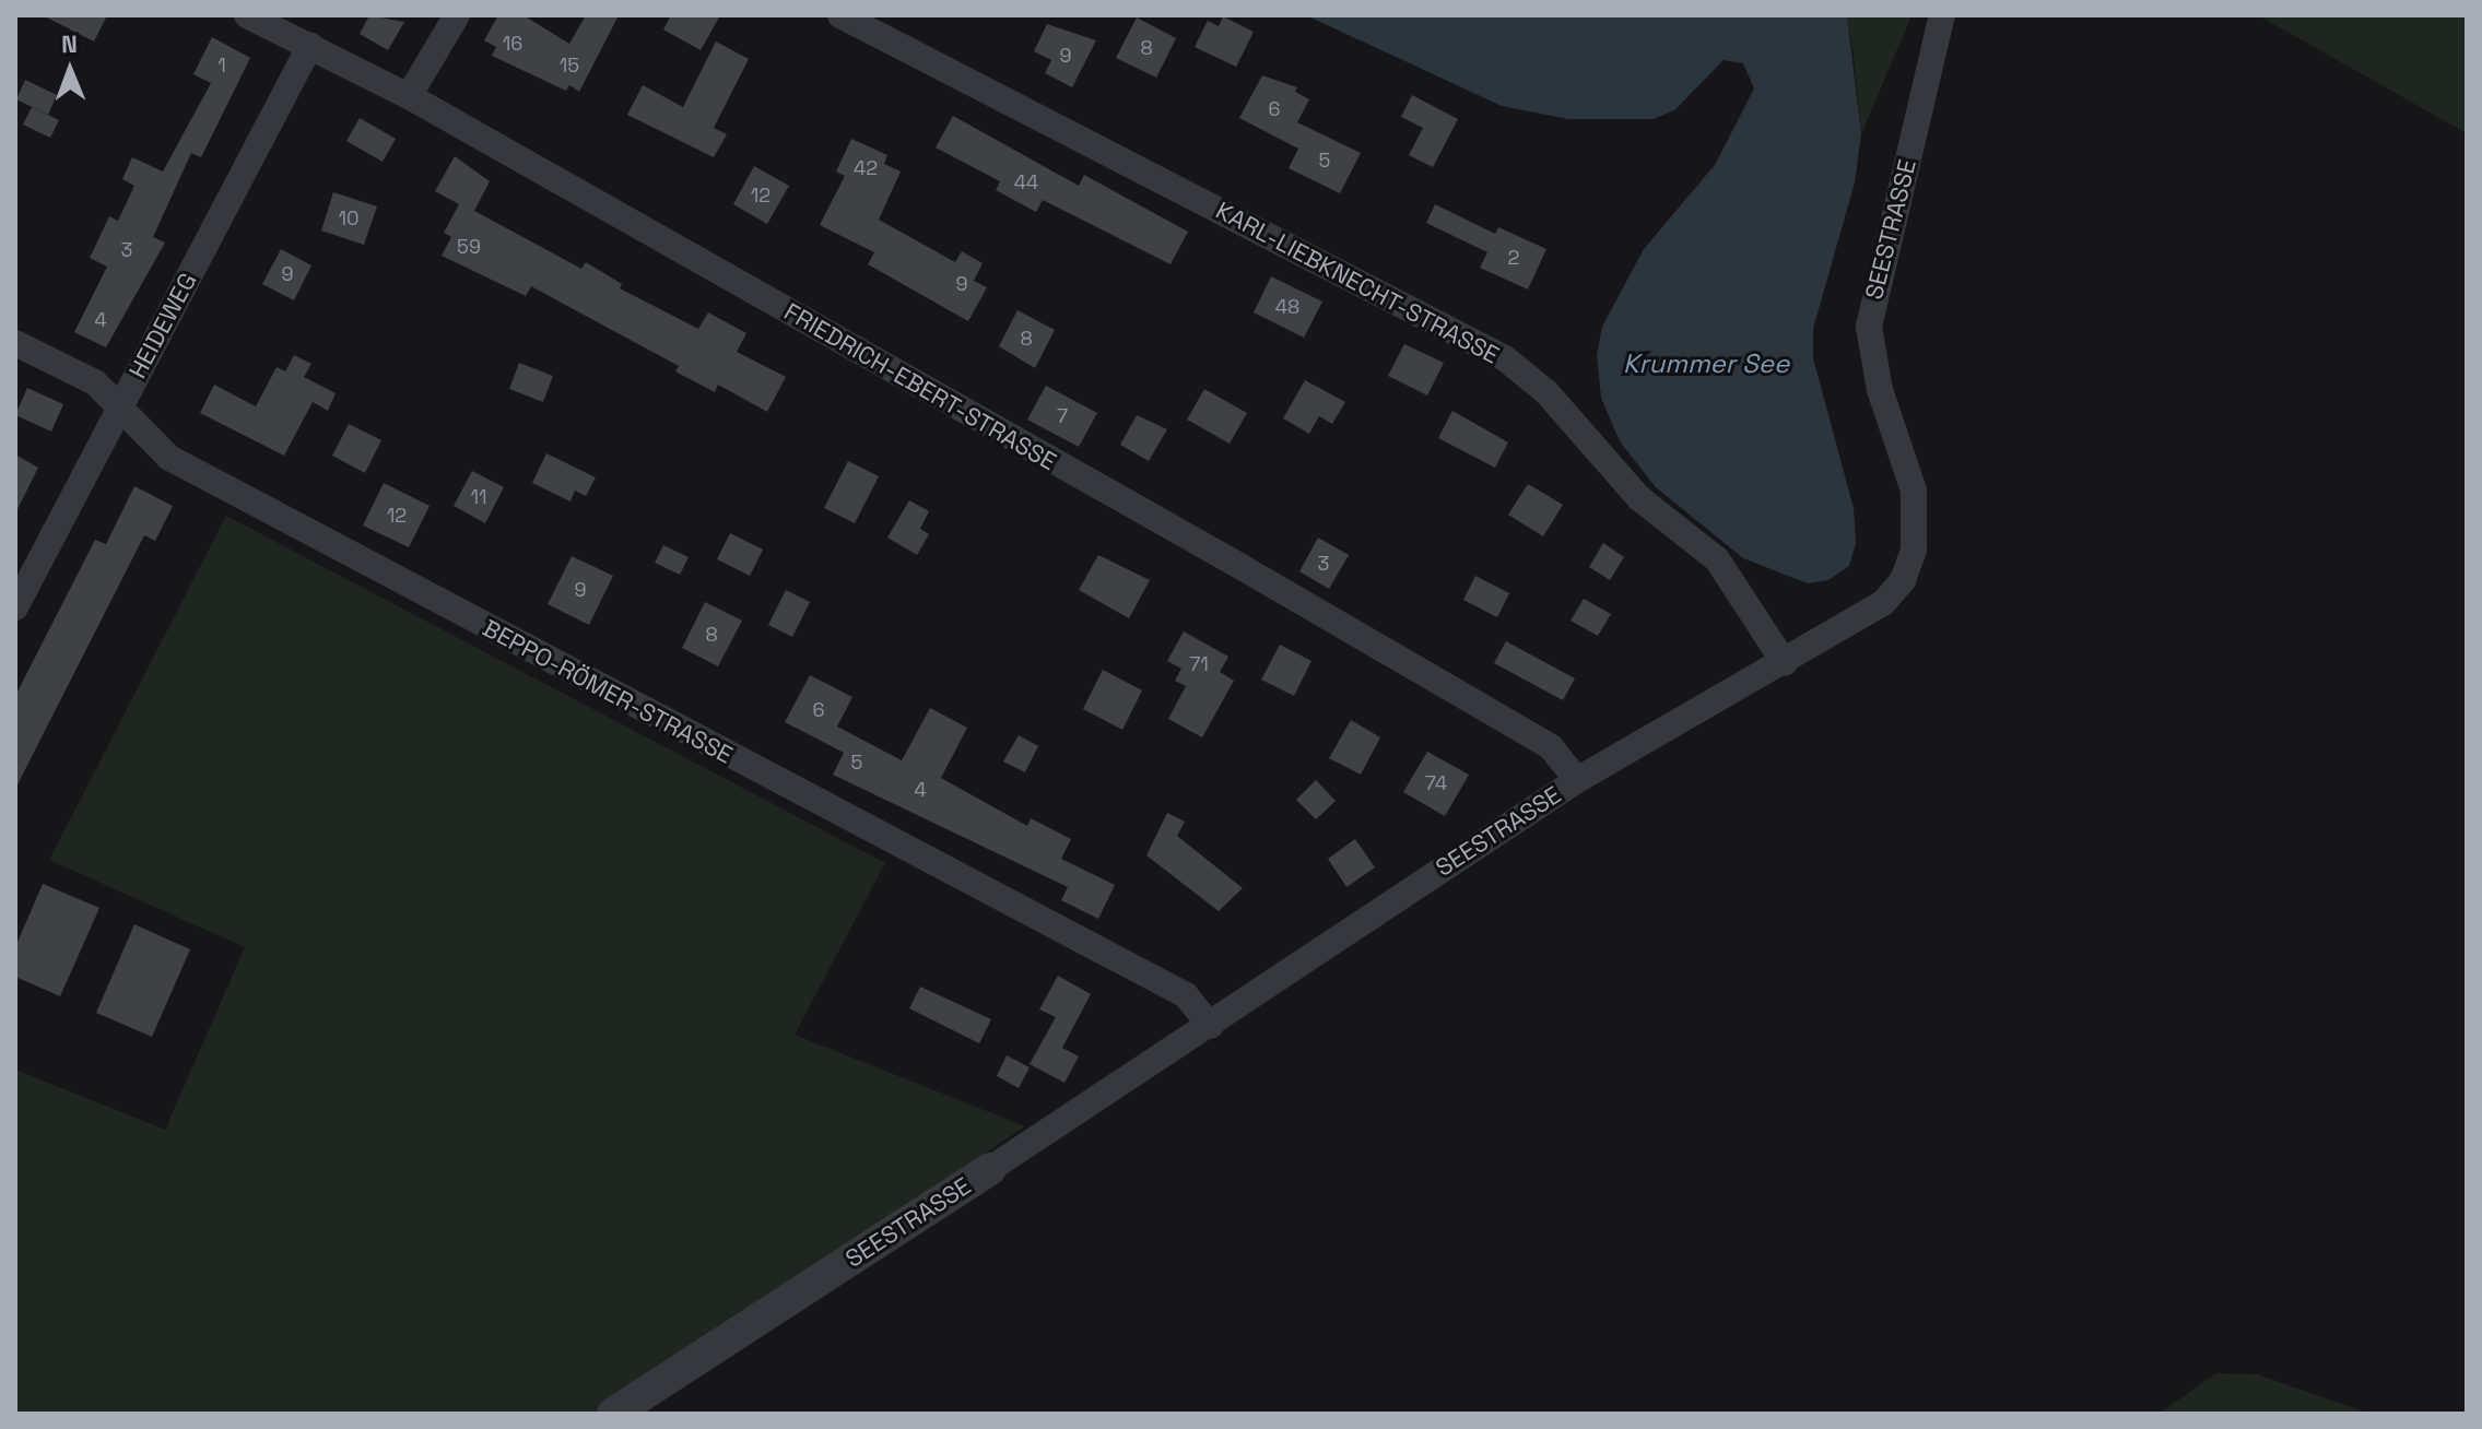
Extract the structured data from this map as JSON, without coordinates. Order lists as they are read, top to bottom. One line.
{"streets":{"street":["SEESTRASSE","KARL-LIEBKNECHT-STRASSE","HEIDEWEG","FRIEDRICH-EBERT-STRASSE","BEPPO-RÖMER-STRASSE"]},"crossings":[["SEESTRASSE","KARL-LIEBKNECHT-STRASSE"],["SEESTRASSE","FRIEDRICH-EBERT-STRASSE"],["SEESTRASSE","BEPPO-RÖMER-STRASSE"],["HEIDEWEG","FRIEDRICH-EBERT-STRASSE"],["HEIDEWEG","BEPPO-RÖMER-STRASSE"]],"water":["Krummer See"],"house_numbers":["16","8","9","1","15","6","5","42","44","12","10","59","3","2","9","9","48","4","8","7","11","12","3","9","8","71","6","5","74","4"],"north":"top"}
